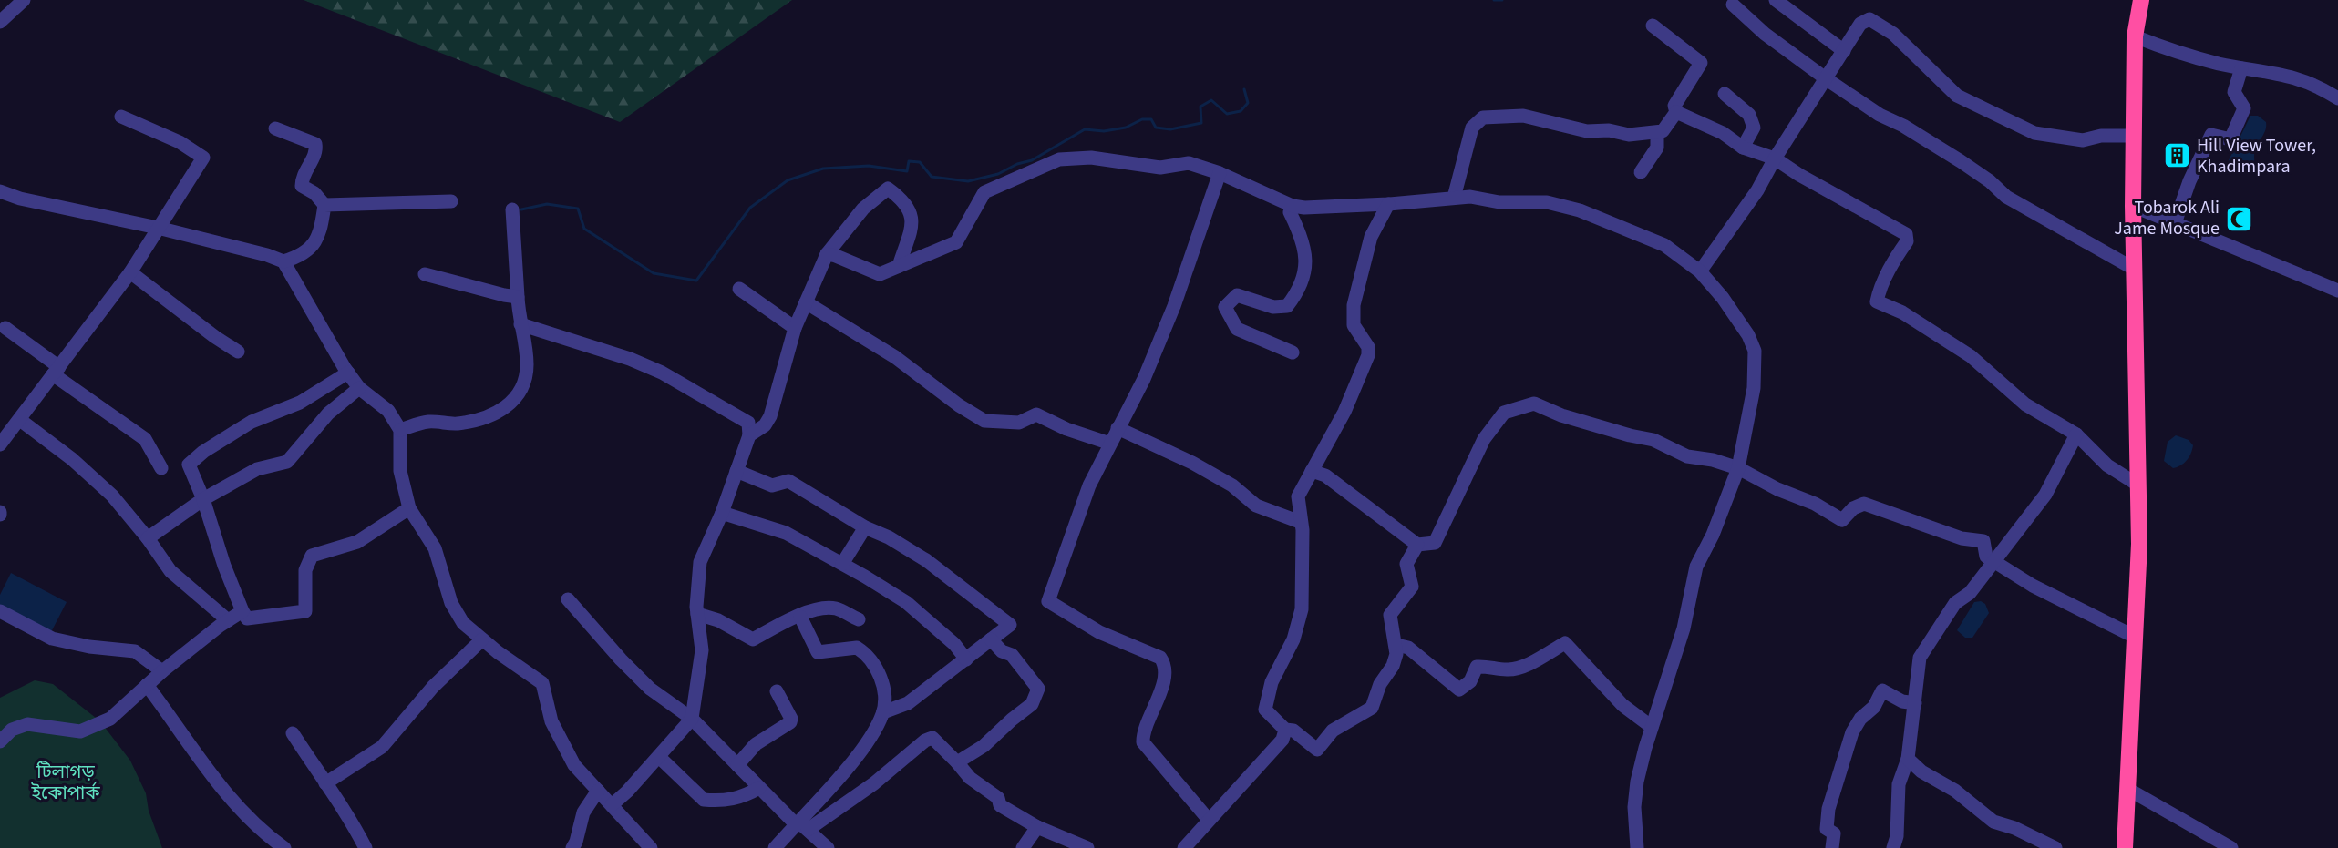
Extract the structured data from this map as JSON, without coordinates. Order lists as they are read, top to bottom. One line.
{"parks":["টিলাগড় ইকোপার্ক"],"places":{"building":["Hill View Tower, Khadimpara"],"mosque":["Tobarok Ali Jame Mosque"]}}
